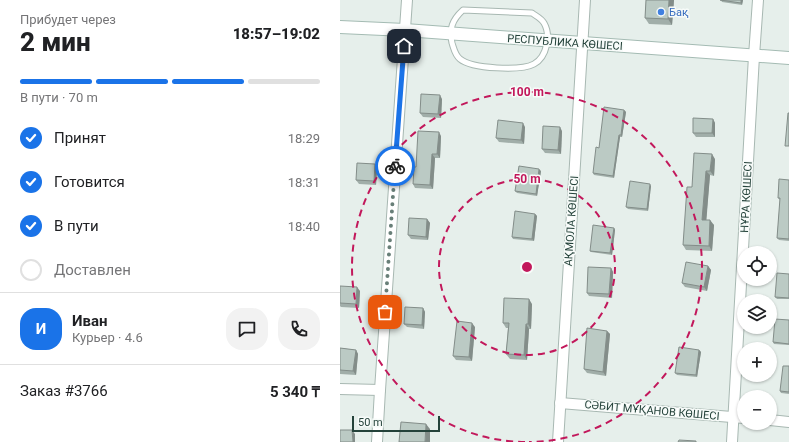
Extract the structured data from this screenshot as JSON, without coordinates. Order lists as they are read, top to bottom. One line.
{"streets":{"street":["РЕСПУБЛИКА КӨШЕСІ","НҰРА КӨШЕСІ","АҚМОЛА КӨШЕСІ","СӘБИТ МҰҚАНОВ КӨШЕСІ"]},"crossings":[["РЕСПУБЛИКА КӨШЕСІ","НҰРА КӨШЕСІ"],["РЕСПУБЛИКА КӨШЕСІ","АҚМОЛА КӨШЕСІ"],["НҰРА КӨШЕСІ","СӘБИТ МҰҚАНОВ КӨШЕСІ"],["АҚМОЛА КӨШЕСІ","СӘБИТ МҰҚАНОВ КӨШЕСІ"]],"places":["Бақ"],"scale_bar":"50 m","page":{"heading":["2 мин","Прибудет через","18:57–19:02"],"panel":["Иван","Курьер · 4.6","Заказ #3766","5 340 ₸"],"bar":"В пути · 70 m","list":[["Принят","18:29"],["Готовится","18:31"],["В пути","18:40"],"Доставлен"],"map_buttons":["+","−"],"round":"И","scale":"50 m"},"rings":["100 m","50 m"]}
